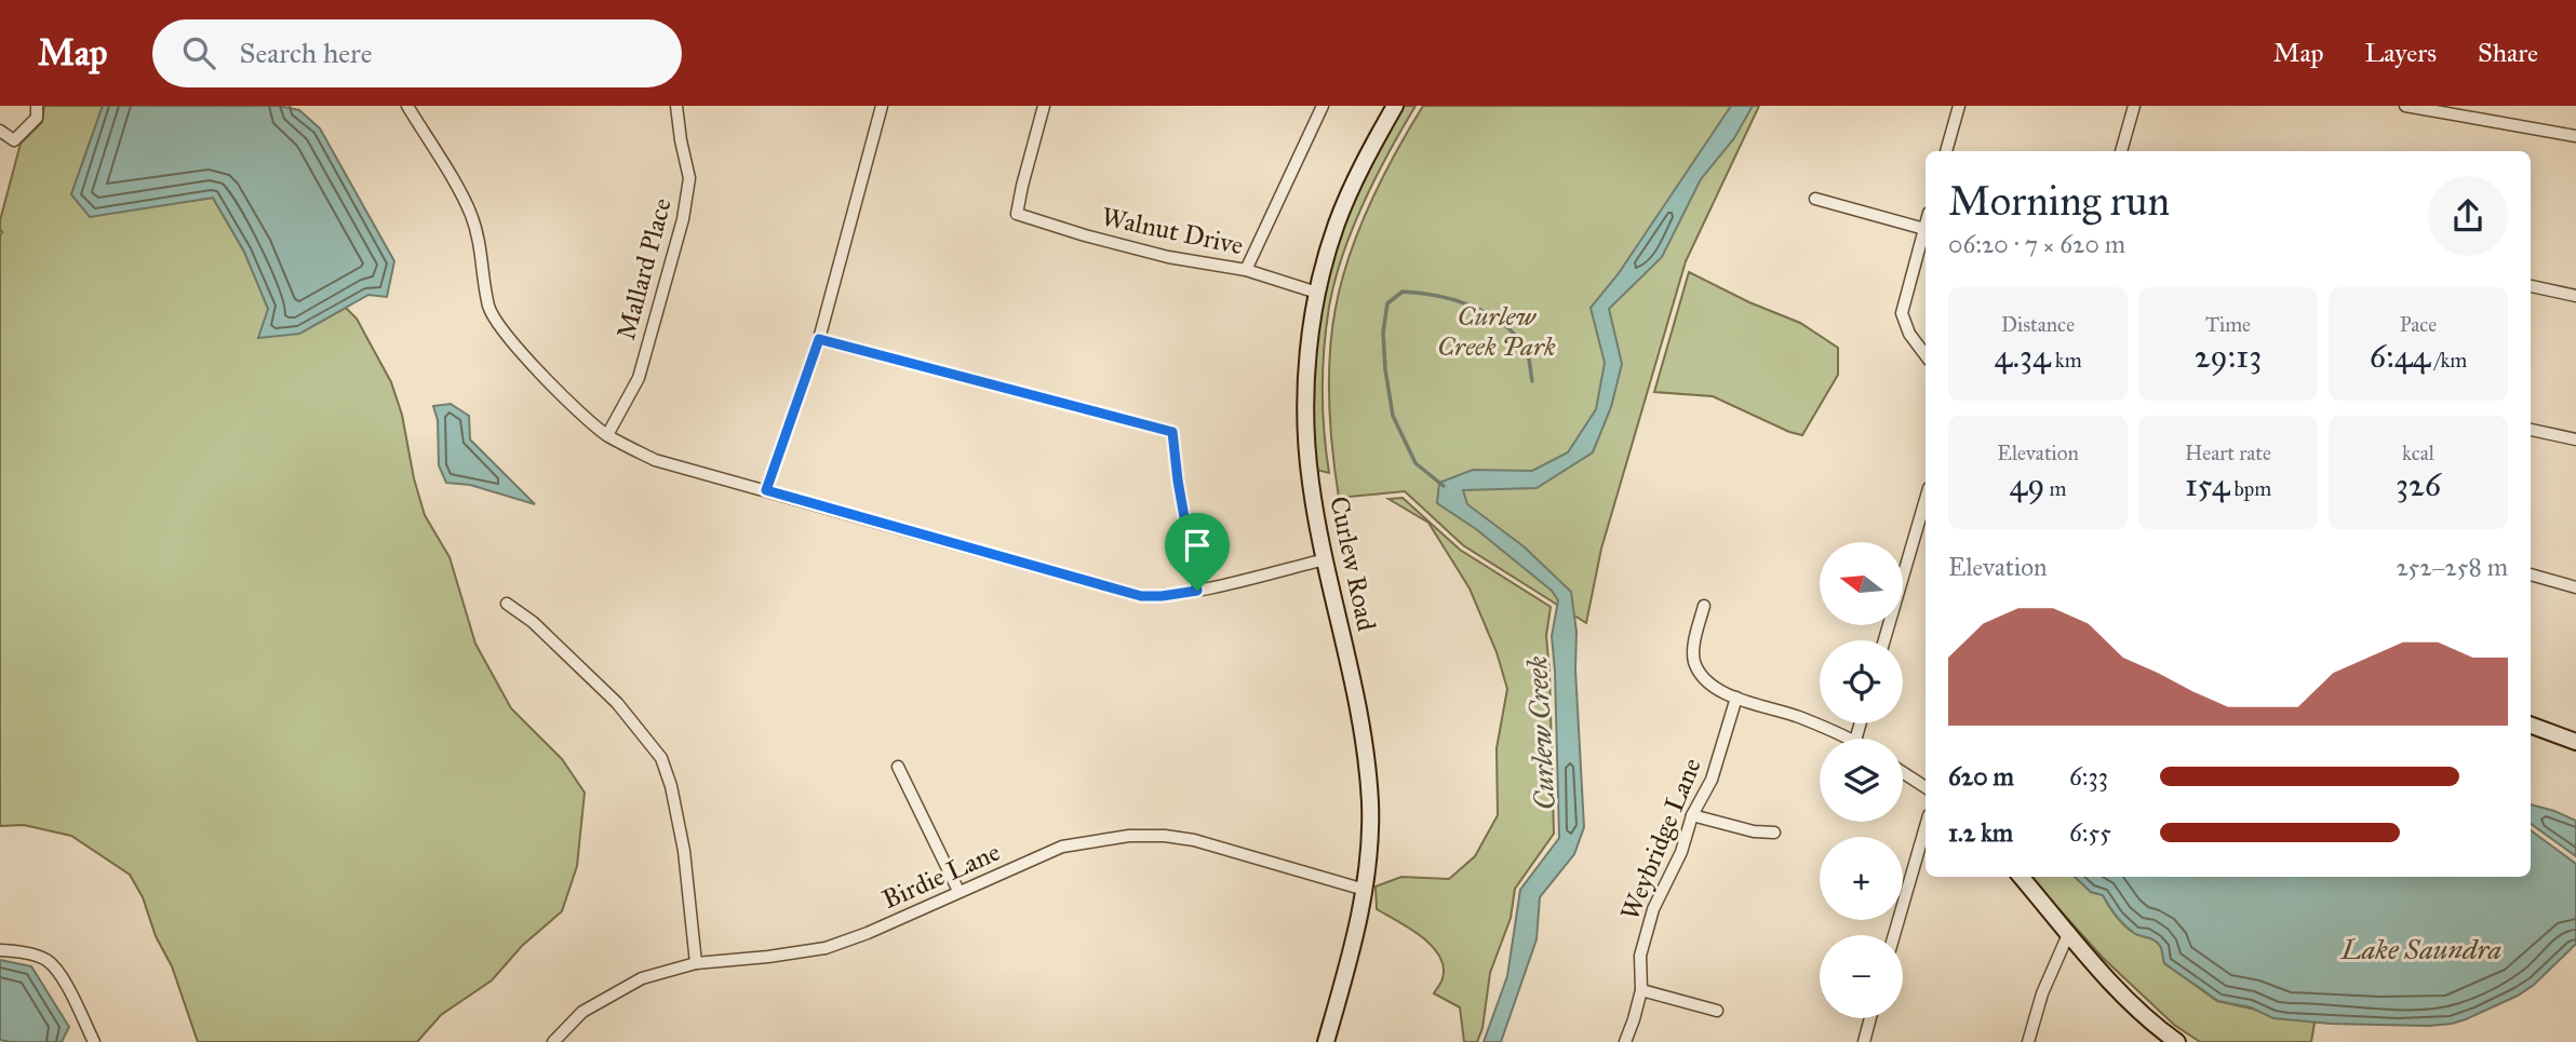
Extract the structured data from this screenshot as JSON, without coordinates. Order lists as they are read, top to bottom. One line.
{"streets":{"main road":["Curlew Road"],"street":["Walnut Drive","Mallard Place","Weybridge Lane","Birdie Lane"]},"crossings":[["Walnut Drive","Curlew Road"],["Curlew Road","Birdie Lane"]],"water":["Curlew Creek","Lake Saundra"],"parks":["Curlew Creek Park"],"north":"left","page":{"header":"Map","search":"Search here","nav":["Map","Layers","Share"],"heading":["Morning run","06:20 · 7 × 620 m"],"stats":[["Distance","4.34 km"],["Time","29:13"],["Pace","6:44 /km"],["Elevation","49 m"],["Heart rate","154 bpm"],["kcal","326"]],"chart":["Elevation","252–258 m"],"map_buttons":["+","−"],"list":[{"name":"620 m","note":"6:33"},{"name":"1.2 km","note":"6:55"}]}}
